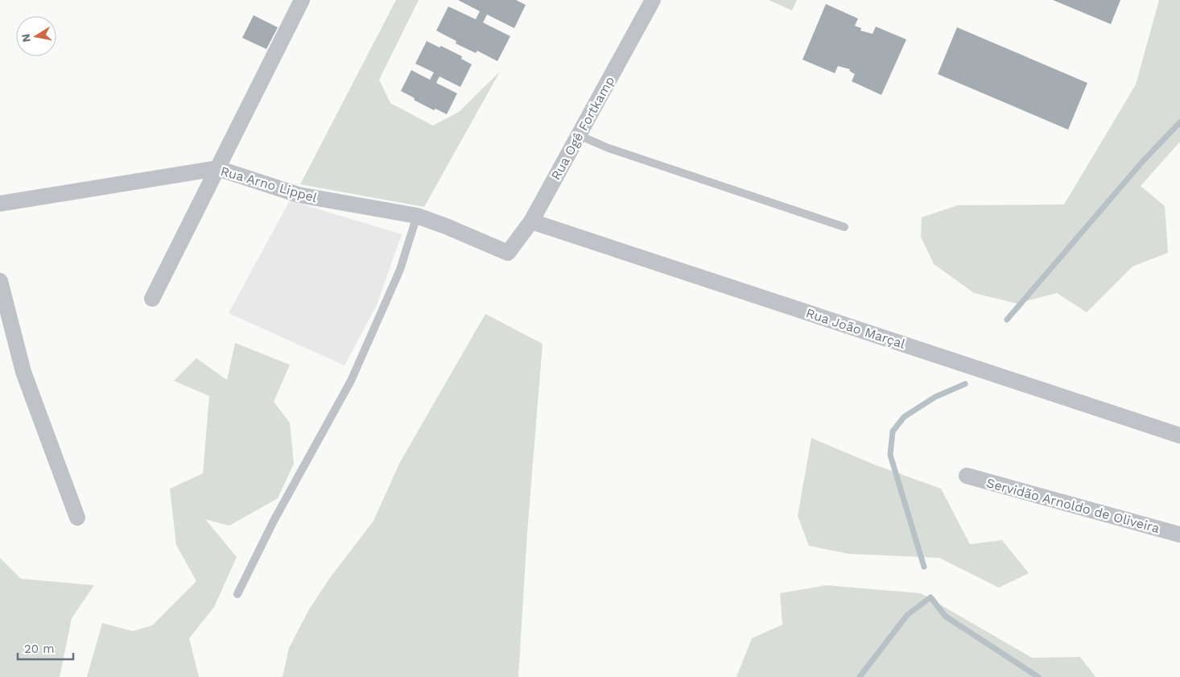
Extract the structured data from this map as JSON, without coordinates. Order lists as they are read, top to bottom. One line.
{"streets":{"street":["Rua Ogê Fortkamp","Rua Arno Lippel","Rua João Marçal","Servidão Arnoldo de Oliveira"]},"crossings":[["Rua Ogê Fortkamp","Rua Arno Lippel"],["Rua Ogê Fortkamp","Rua João Marçal"]],"scale_bar":"20 m","north":"left"}
